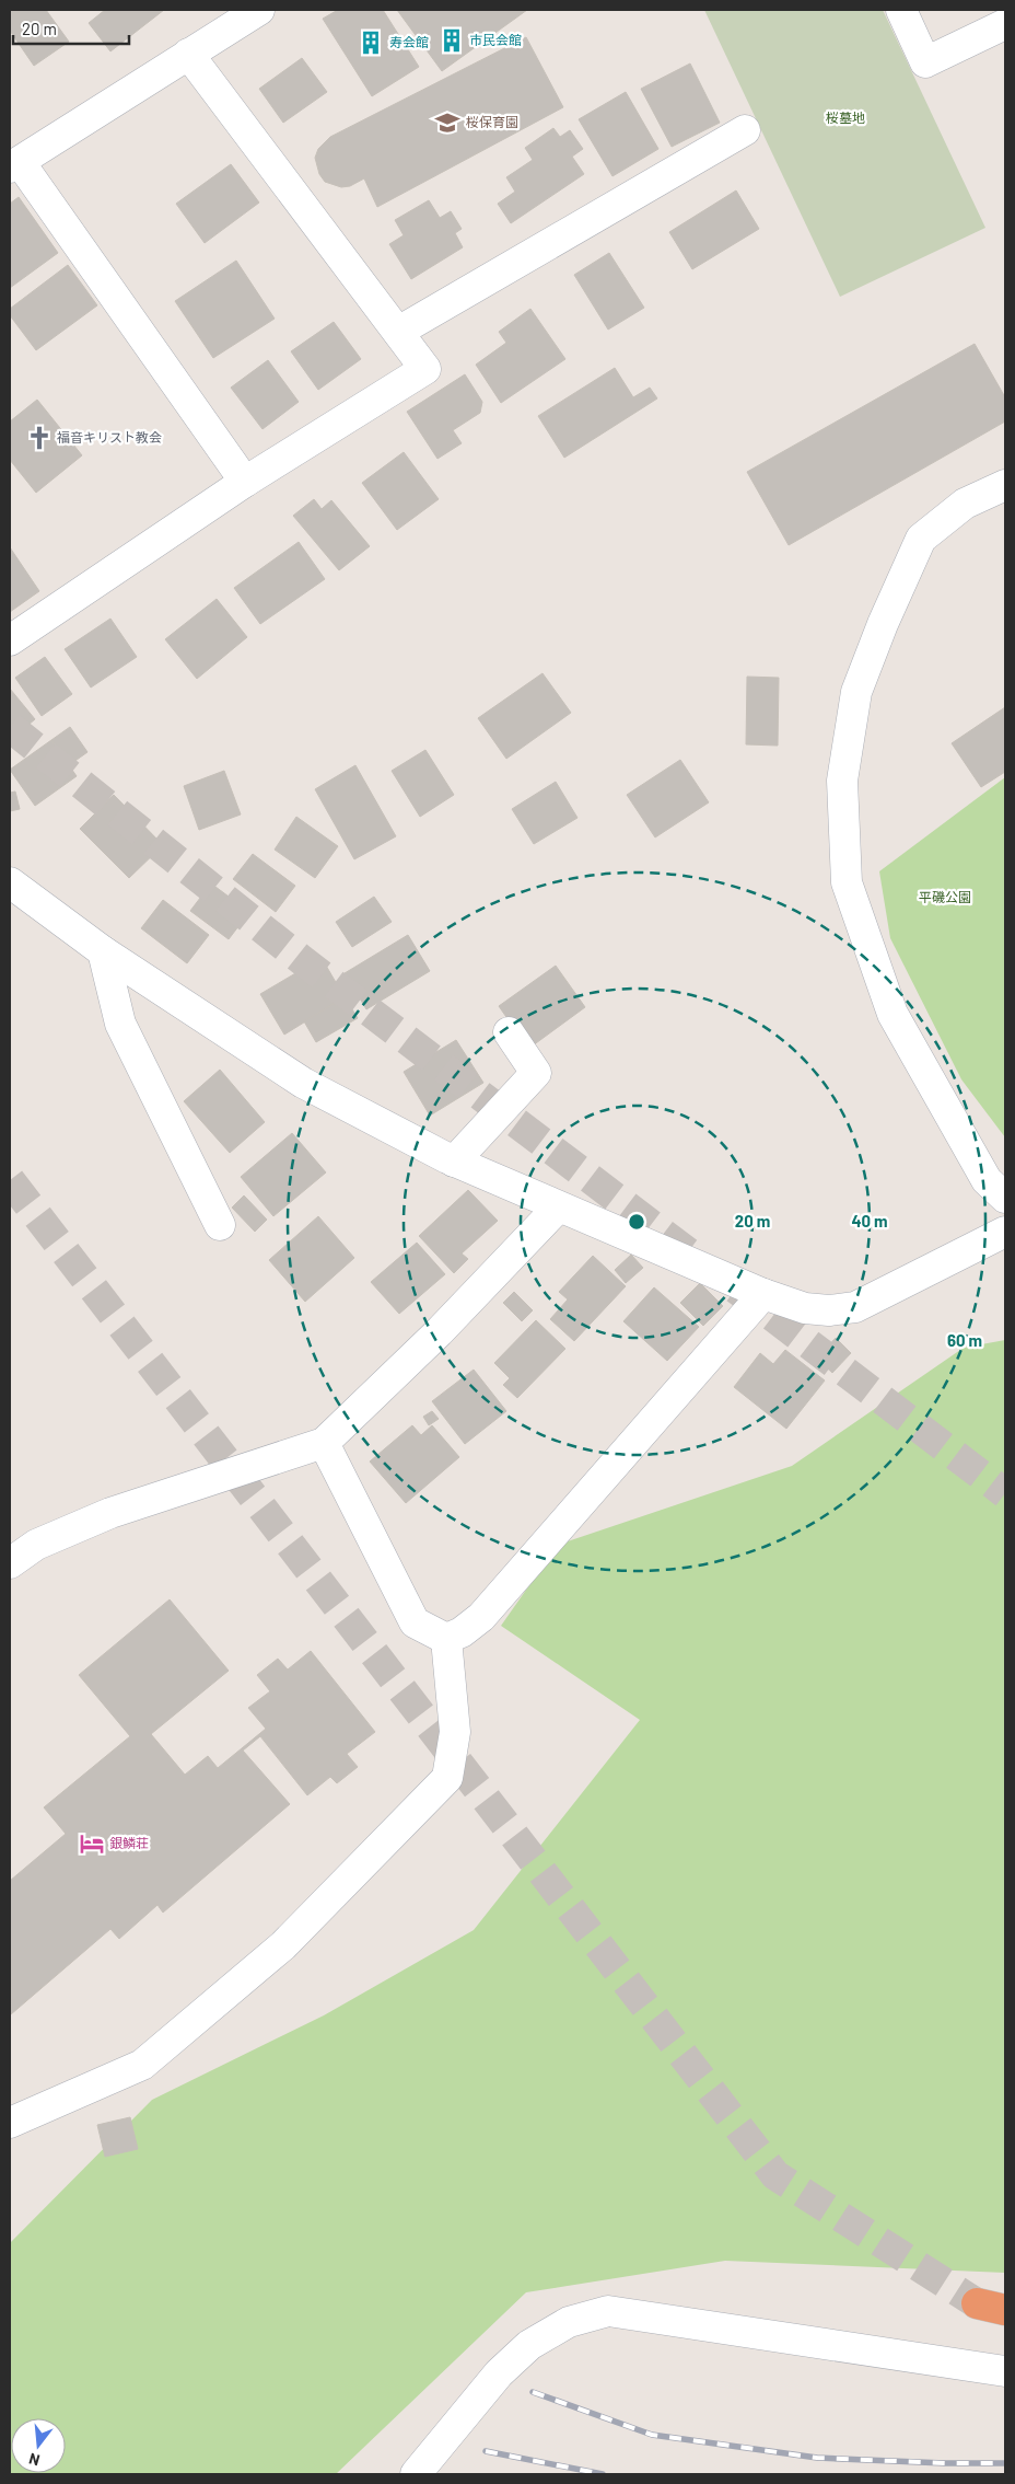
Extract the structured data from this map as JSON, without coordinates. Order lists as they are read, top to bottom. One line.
{"parks":["桜墓地","平磯公園"],"places":{"building":["市民会館","寿会館"],"school or university":["桜保育園"],"church":["福音キリスト教会"],"hotel":["銀鱗荘"]},"scale_bar":"20 m","north":"bottom","rings":["20 m","40 m","60 m"]}
